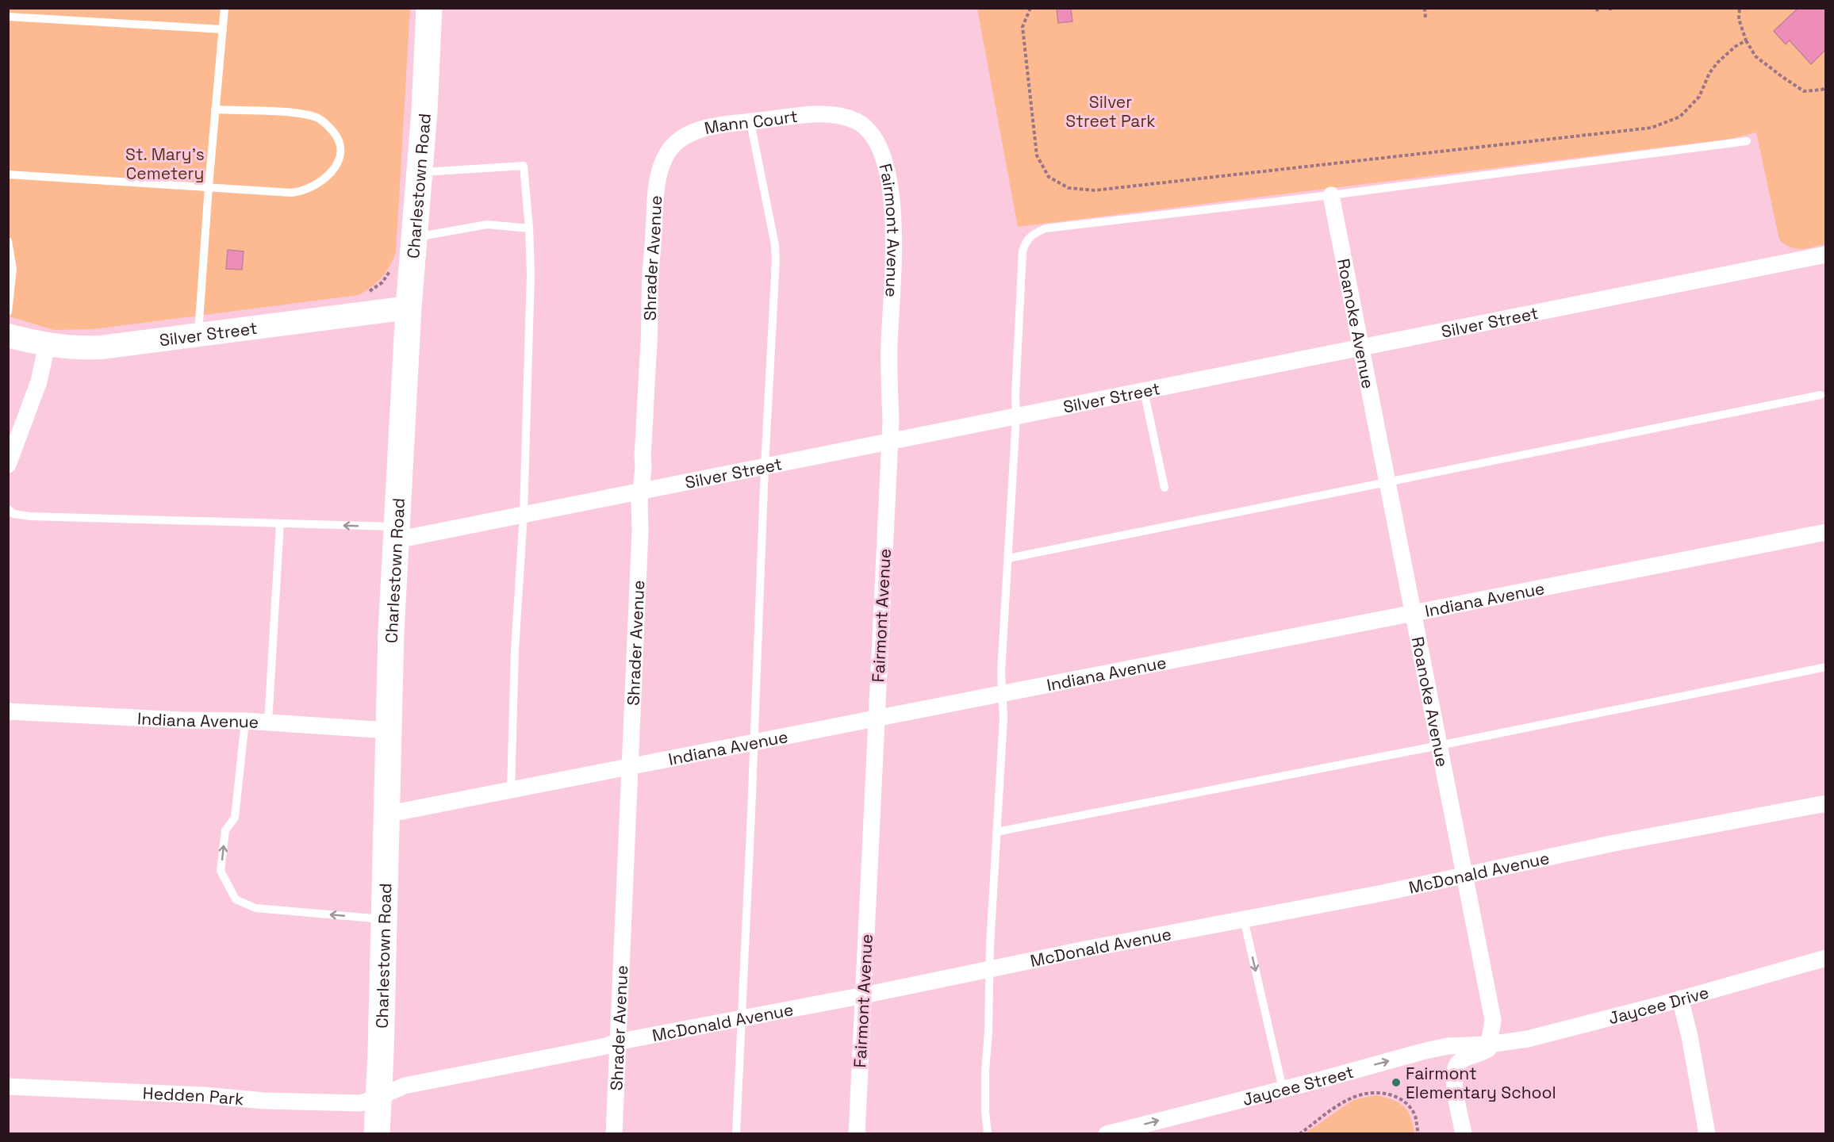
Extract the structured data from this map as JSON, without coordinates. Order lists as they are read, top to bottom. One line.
{"streets":{"main road":["Charlestown Road","Silver Street"],"street":["Mann Court","Fairmont Avenue","Shrader Avenue","Roanoke Avenue","Indiana Avenue","McDonald Avenue","Jaycee Drive","Jaycee Street","Hedden Park"]},"crossings":[["Mann Court","Fairmont Avenue"],["Mann Court","Shrader Avenue"],["Charlestown Road","Silver Street"],["Charlestown Road","Indiana Avenue"],["Charlestown Road","McDonald Avenue"],["Charlestown Road","Hedden Park"],["Fairmont Avenue","Silver Street"],["Fairmont Avenue","Indiana Avenue"],["Fairmont Avenue","McDonald Avenue"],["Shrader Avenue","Silver Street"],["Shrader Avenue","Indiana Avenue"],["Shrader Avenue","McDonald Avenue"],["Silver Street","Roanoke Avenue"],["Roanoke Avenue","Indiana Avenue"],["Roanoke Avenue","McDonald Avenue"],["Roanoke Avenue","Jaycee Drive"],["Roanoke Avenue","Jaycee Street"],["McDonald Avenue","Hedden Park"],["Jaycee Drive","Jaycee Street"]],"one_way":["Jaycee Street"],"parks":["Silver Street Park","St. Mary's Cemetery"],"places":["Fairmont Elementary School"]}
